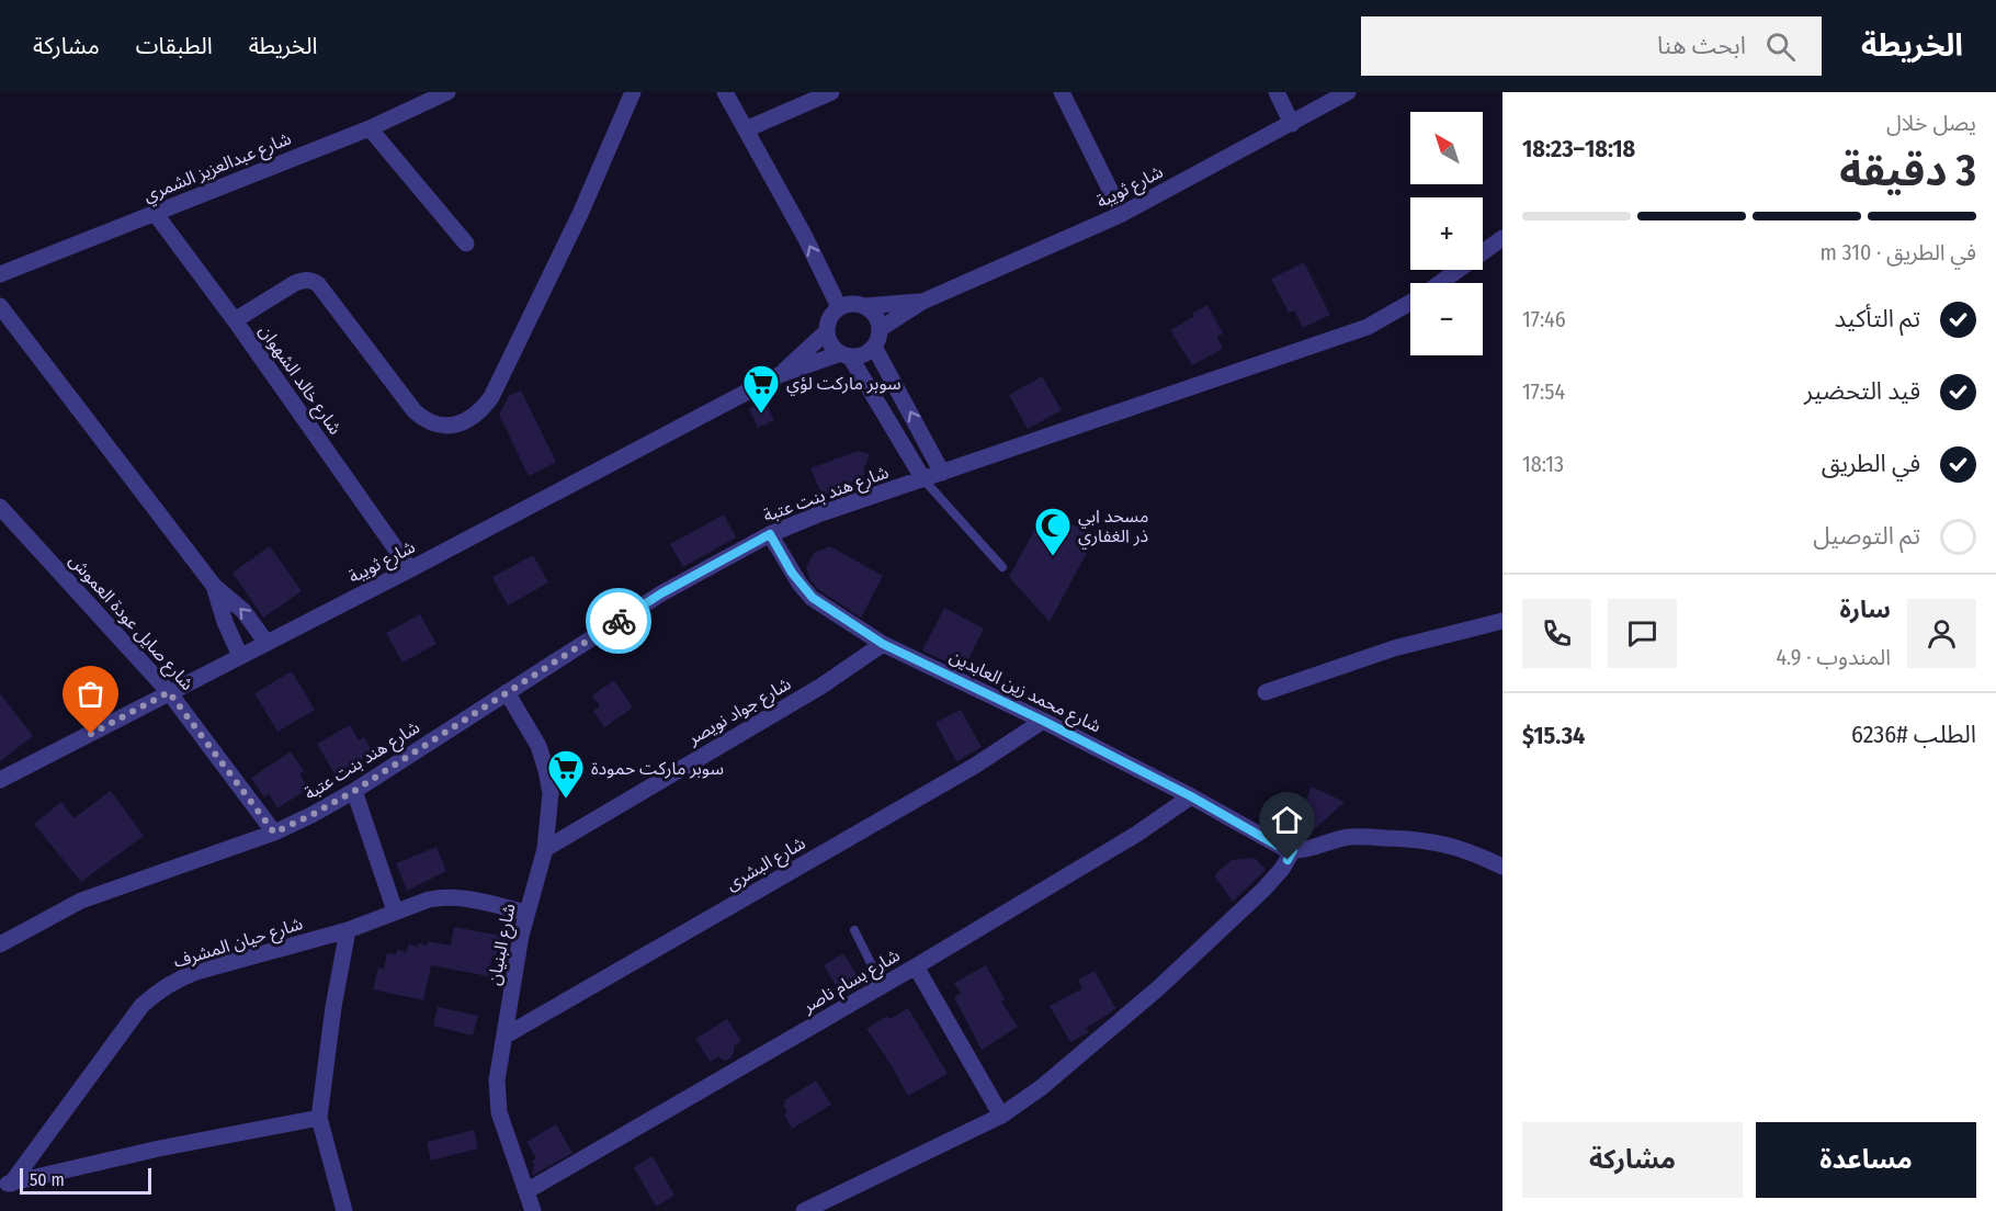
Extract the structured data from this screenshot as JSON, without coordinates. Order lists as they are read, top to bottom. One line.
{"streets":{"street":["شارع عبدالعزيز الشمري","شارع ثويبة","شارع خالد الشهوان","شارع هند بنت عتبة","شارع صايل عودة العموش","شارع محمد زين العابدين","شارع جواد نويصر","شارع البشرى","شارع حيان المشرف","شارع البنيان","شارع بسام ناصر"]},"crossings":[["شارع عبدالعزيز الشمري","شارع خالد الشهوان"],["شارع ثويبة","شارع خالد الشهوان"],["شارع ثويبة","شارع صايل عودة العموش"],["شارع هند بنت عتبة","شارع صايل عودة العموش"],["شارع هند بنت عتبة","شارع محمد زين العابدين"],["شارع هند بنت عتبة","شارع البنيان"],["شارع محمد زين العابدين","شارع جواد نويصر"],["شارع محمد زين العابدين","شارع البشرى"],["شارع محمد زين العابدين","شارع بسام ناصر"],["شارع جواد نويصر","شارع البنيان"],["شارع البشرى","شارع البنيان"],["شارع حيان المشرف","شارع البنيان"],["شارع البنيان","شارع بسام ناصر"]],"places":{"supermarket":["سوبر ماركت لؤي","سوبر ماركت حمودة"],"mosque":["مسحد ابي ذر الغفاري"]},"scale_bar":"50 m","north":"top left","page":{"header":"الخريطة","search":"ابحث هنا","nav":["الخريطة","الطبقات","مشاركة"],"heading":["3 دقيقة","يصل خلال","18:18–18:23"],"panel":["سارة","المندوب · 4.9","الطلب #6236","$15.34"],"map_buttons":["+","−"],"bar":"في الطريق · 310 m","list":[["تم التأكيد","17:46"],["قيد التحضير","17:54"],["في الطريق","18:13"],"تم التوصيل"],"buttons":["مساعدة","مشاركة"],"scale":"50 m"}}
